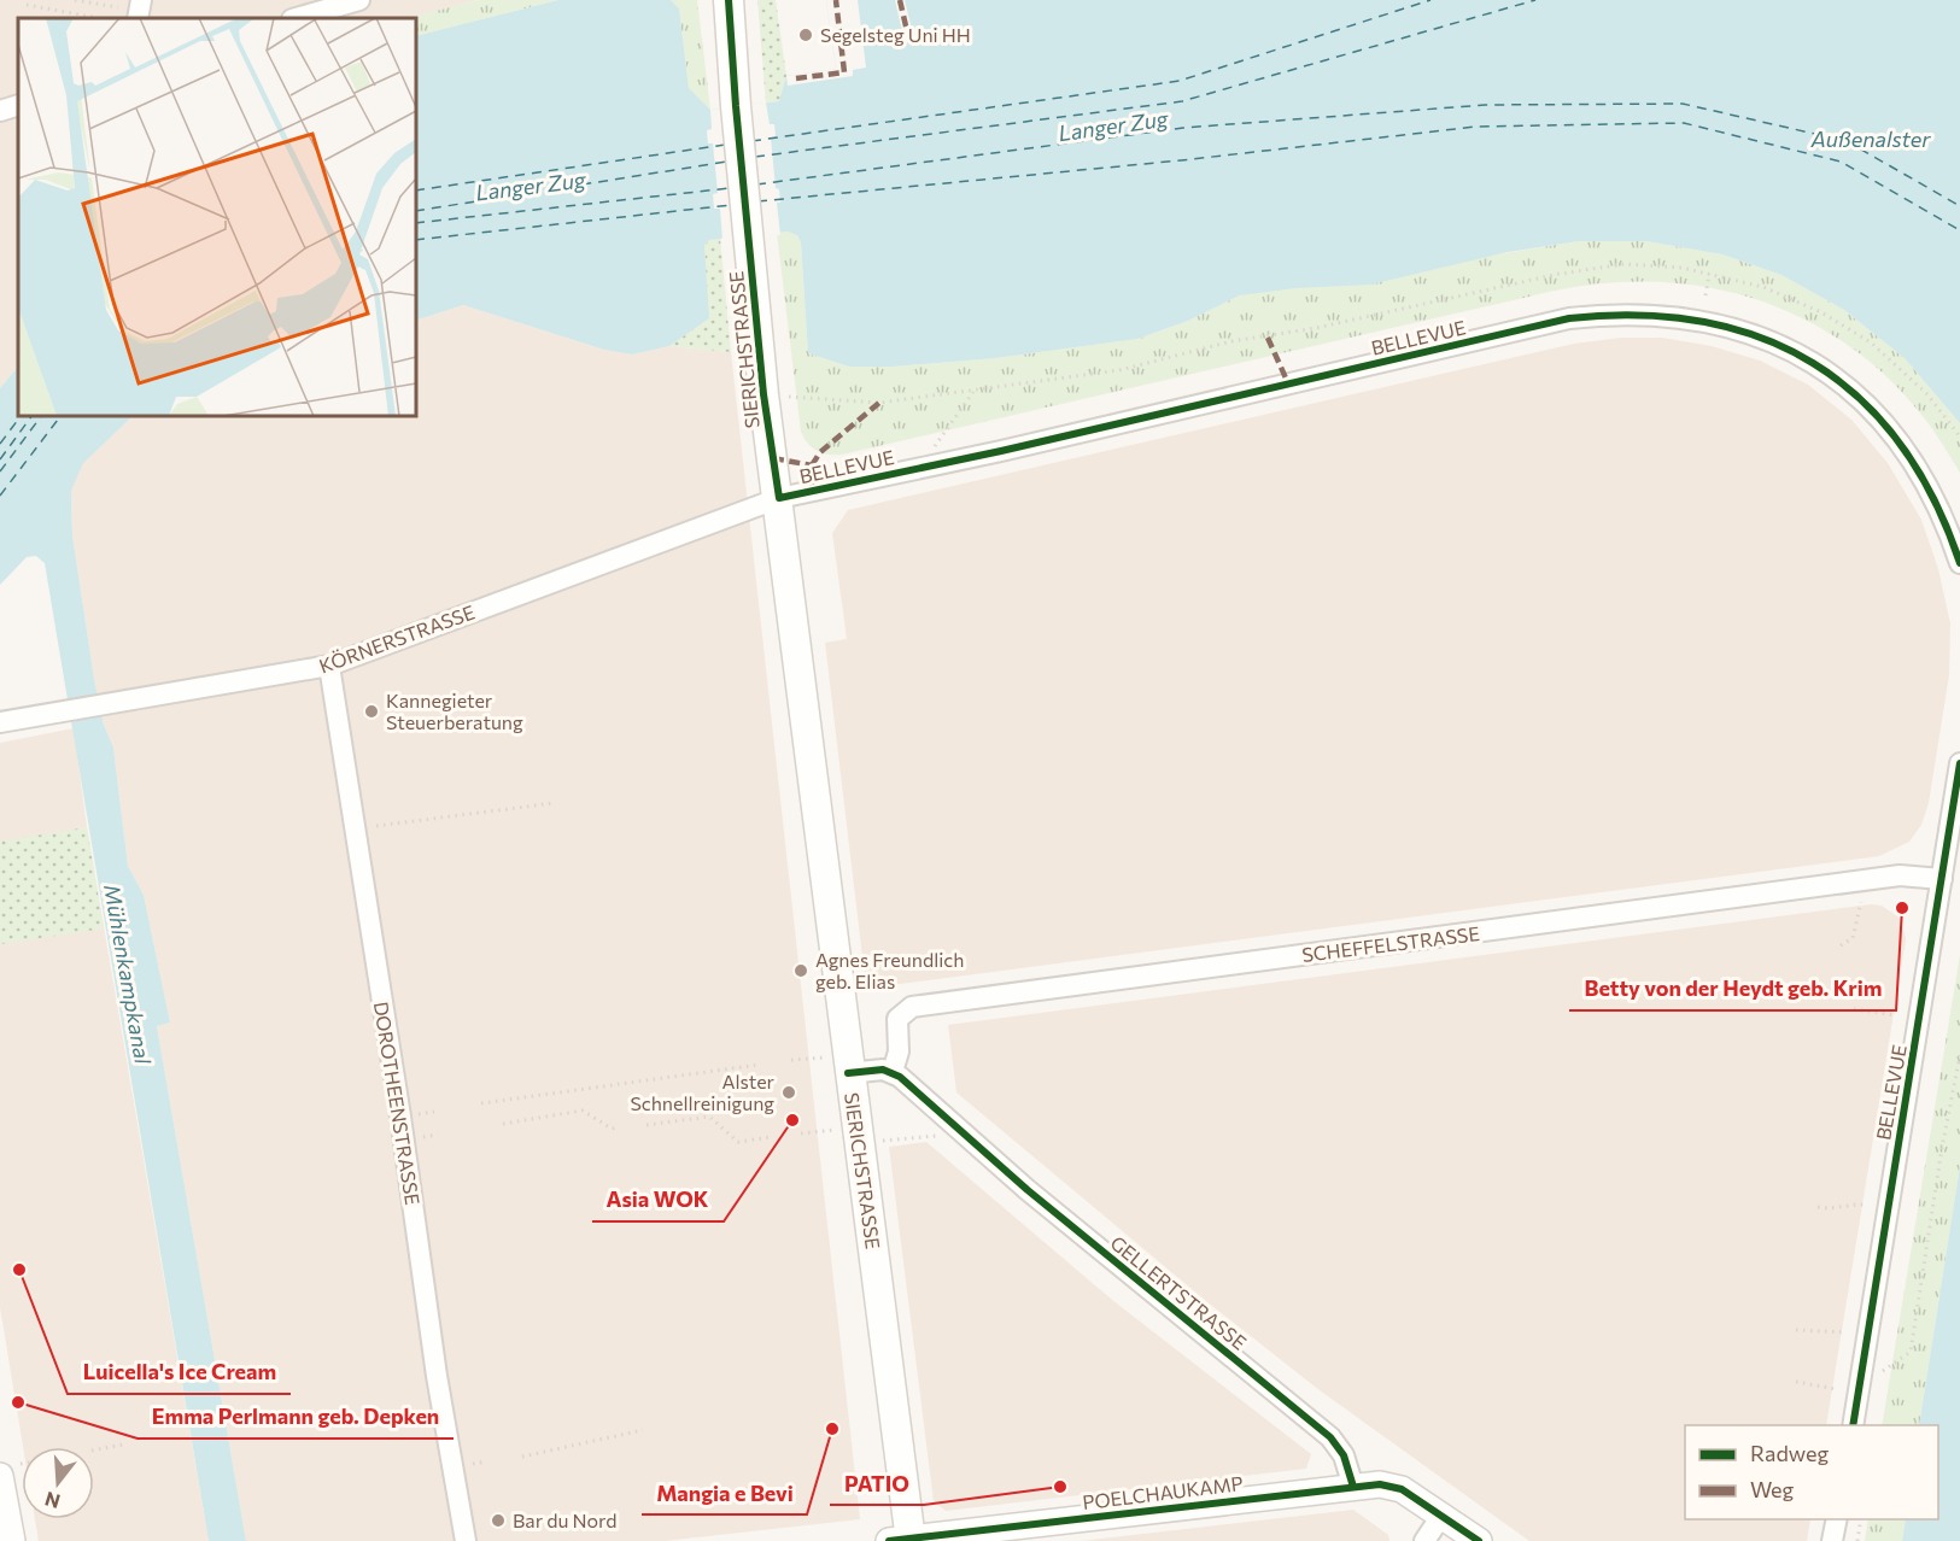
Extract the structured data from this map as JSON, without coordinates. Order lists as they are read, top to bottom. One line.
{"streets":{"main road":["SIERICHSTRASSE"],"street":["BELLEVUE","KÖRNERSTRASSE","SCHEFFELSTRASSE","DOROTHEENSTRASSE","GELLERTSTRASSE","POELCHAUKAMP"]},"crossings":[["BELLEVUE","SIERICHSTRASSE"],["BELLEVUE","KÖRNERSTRASSE"],["BELLEVUE","SCHEFFELSTRASSE"],["SIERICHSTRASSE","KÖRNERSTRASSE"],["SIERICHSTRASSE","POELCHAUKAMP"],["KÖRNERSTRASSE","DOROTHEENSTRASSE"],["SCHEFFELSTRASSE","GELLERTSTRASSE"],["GELLERTSTRASSE","POELCHAUKAMP"]],"water":["Langer Zug","Außenalster","Mühlenkampkanal"],"places":["Segelsteg Uni HH","Kannegieter Steuerberatung","Betty von der Heydt geb. Krim","Agnes Freundlich geb. Elias","Alster Schnellreinigung","Asia WOK","Luicella's Ice Cream","Emma Perlmann geb. Depken","Mangia e Bevi","PATIO","Bar du Nord"],"legend":["Radweg","Weg"],"north":"bottom"}
